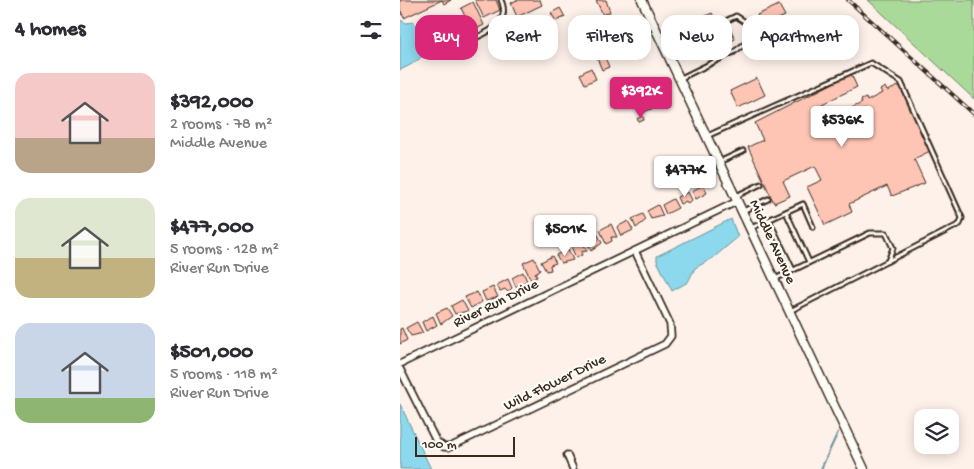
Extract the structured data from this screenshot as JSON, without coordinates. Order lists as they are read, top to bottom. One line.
{"streets":{"street":["Middle Avenue","River Run Drive","Wild Flower Drive"]},"crossings":[["Middle Avenue","River Run Drive"],["River Run Drive","Wild Flower Drive"]],"scale_bar":"100 m","page":{"heading":"4 homes","chip":["Buy","Rent","Filters","New","Apartment"],"list":[{"name":"$392,000","note":"2 rooms · 78 m² · Middle Avenue"},{"name":"$477,000","note":"5 rooms · 128 m² · River Run Drive"},{"name":"$501,000","note":"5 rooms · 118 m² · River Run Drive"}],"price":["$392K","$536K","$477K","$501K"],"scale":"100 m"}}
